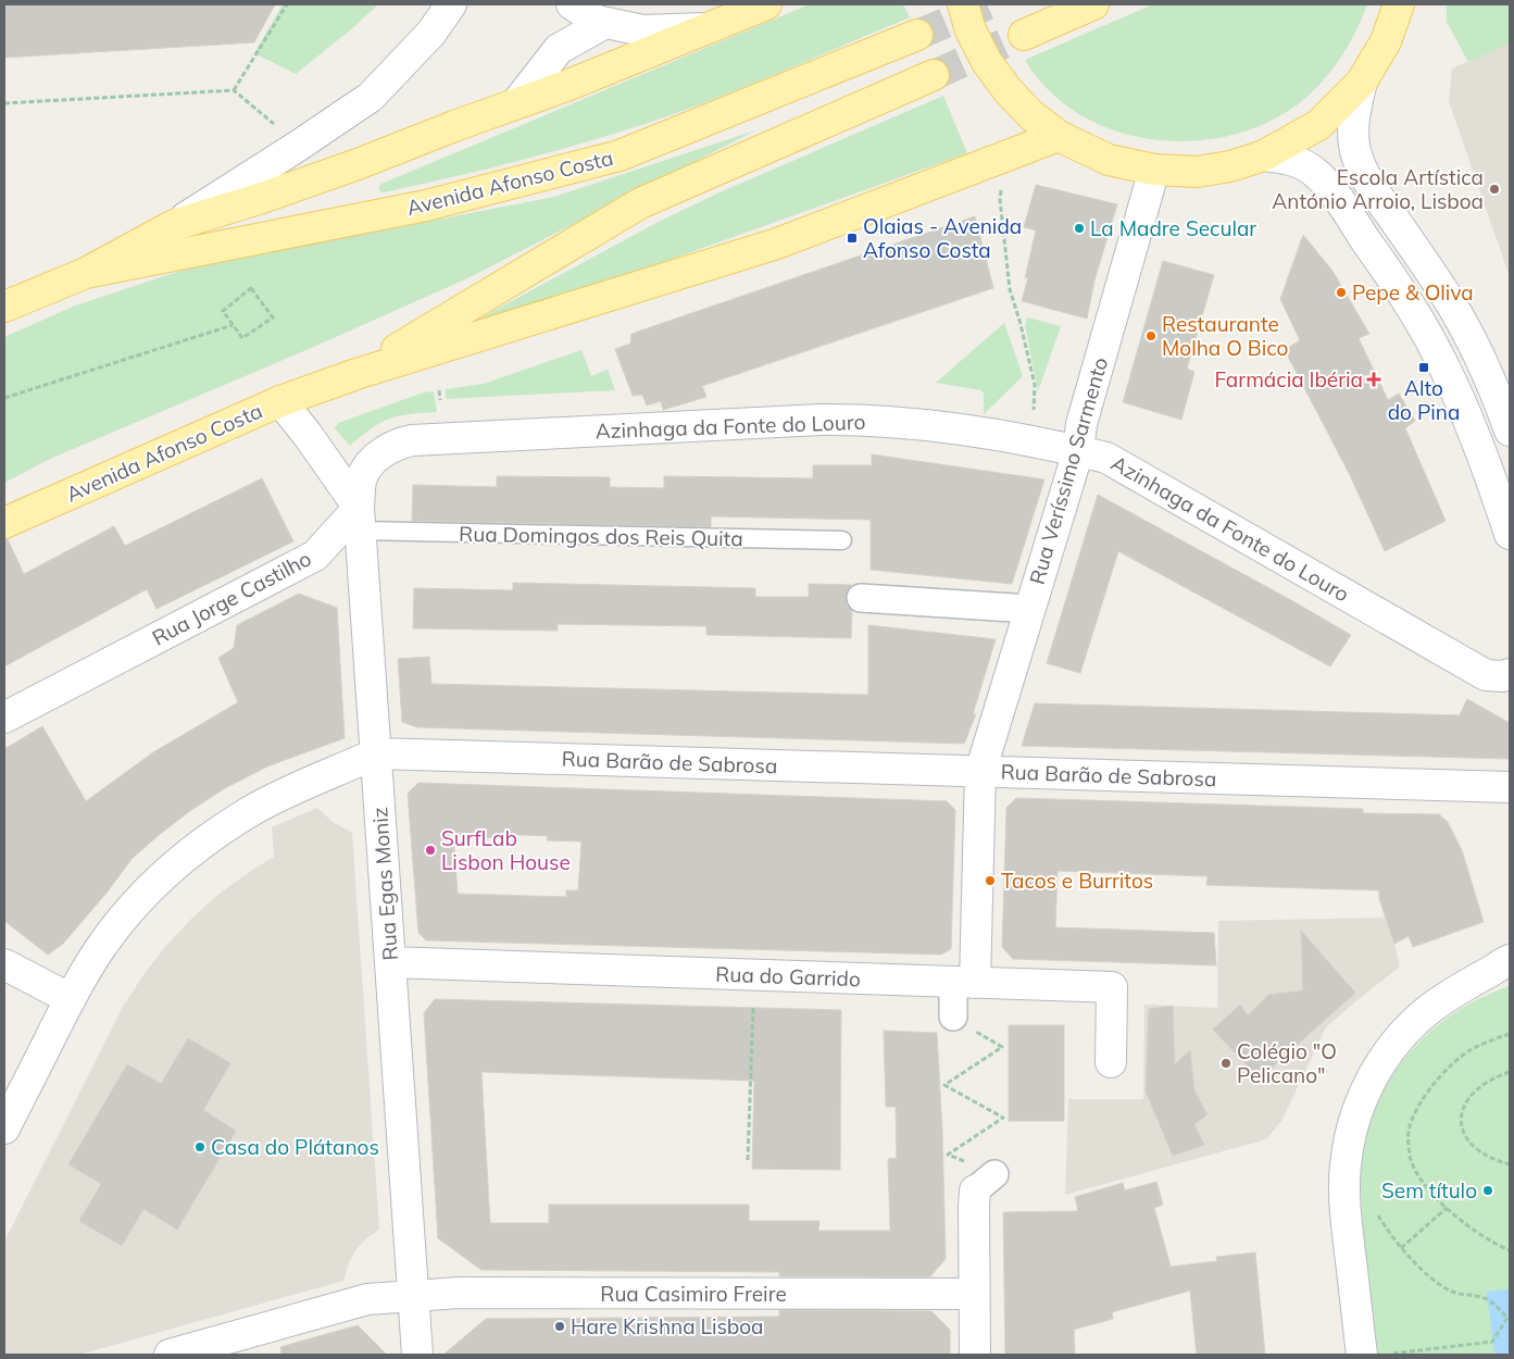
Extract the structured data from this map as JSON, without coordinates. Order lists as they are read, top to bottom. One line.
{"streets":{"main road":["Avenida Afonso Costa"],"street":["Azinhaga da Fonte do Louro","Rua Veríssimo Sarmento","Rua Jorge Castilho","Rua Barão de Sabrosa","Rua Egas Moniz","Rua do Garrido","Rua Casimiro Freire"],"lane":["Rua Domingos dos Reis Quita"]},"crossings":[["Azinhaga da Fonte do Louro","Rua Veríssimo Sarmento"],["Azinhaga da Fonte do Louro","Rua Egas Moniz"],["Rua Veríssimo Sarmento","Rua Barão de Sabrosa"],["Rua Veríssimo Sarmento","Rua do Garrido"],["Rua Domingos dos Reis Quita","Rua Jorge Castilho"],["Rua Domingos dos Reis Quita","Rua Egas Moniz"],["Rua Jorge Castilho","Rua Egas Moniz"],["Rua Barão de Sabrosa","Rua Egas Moniz"],["Rua Egas Moniz","Rua do Garrido"],["Rua Egas Moniz","Rua Casimiro Freire"]],"places":{"other":["Escola Artística António Arroio, Lisboa","La Madre Secular","Pepe & Oliva","Restaurante Molha O Bico","SurfLab Lisbon House","Tacos e Burritos","Colégio \"O Pelicano\"","Casa do Plátanos","Sem título","Hare Krishna Lisboa"],"transit":["Olaias - Avenida Afonso Costa","Alto do Pina"],"health":["Farmácia Ibéria"]}}
